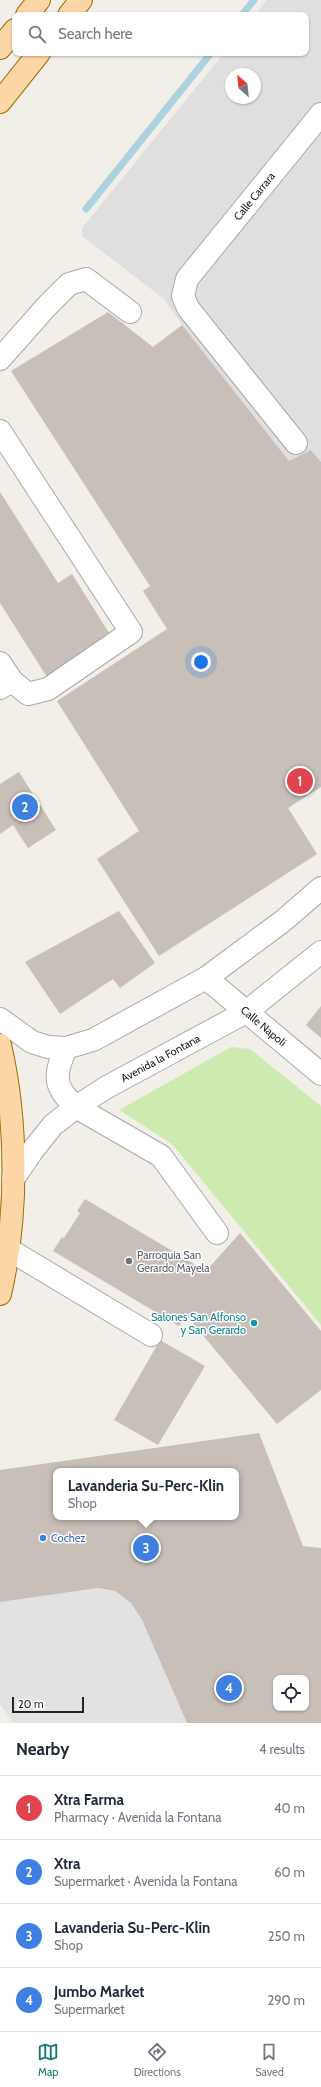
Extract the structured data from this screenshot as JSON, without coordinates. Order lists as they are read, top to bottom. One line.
{"streets":{"street":["Calle Carrara","Calle Napoli","Avenida la Fontana"]},"crossings":[["Calle Napoli","Avenida la Fontana"]],"places":["Parroquia San Gerardo Mayela","Salones San Alfonso y San Gerardo","Cochez"],"scale_bar":"20 m","north":"top left","page":{"search":"Search here","pins":["1","2","3","4"],"popup":["Lavanderia Su-Perc-Klin","Shop"],"scale":"20 m","heading":["Nearby","4 results"],"list":[{"mark":"1","name":"Xtra Farma","note":"Pharmacy · Avenida la Fontana","value":"40 m"},{"mark":"2","name":"Xtra","note":"Supermarket · Avenida la Fontana","value":"60 m"},{"mark":"3","name":"Lavanderia Su-Perc-Klin","note":"Shop","value":"250 m"},{"mark":"4","name":"Jumbo Market","note":"Supermarket","value":"290 m"}],"nav":["Map","Directions","Saved"]}}
